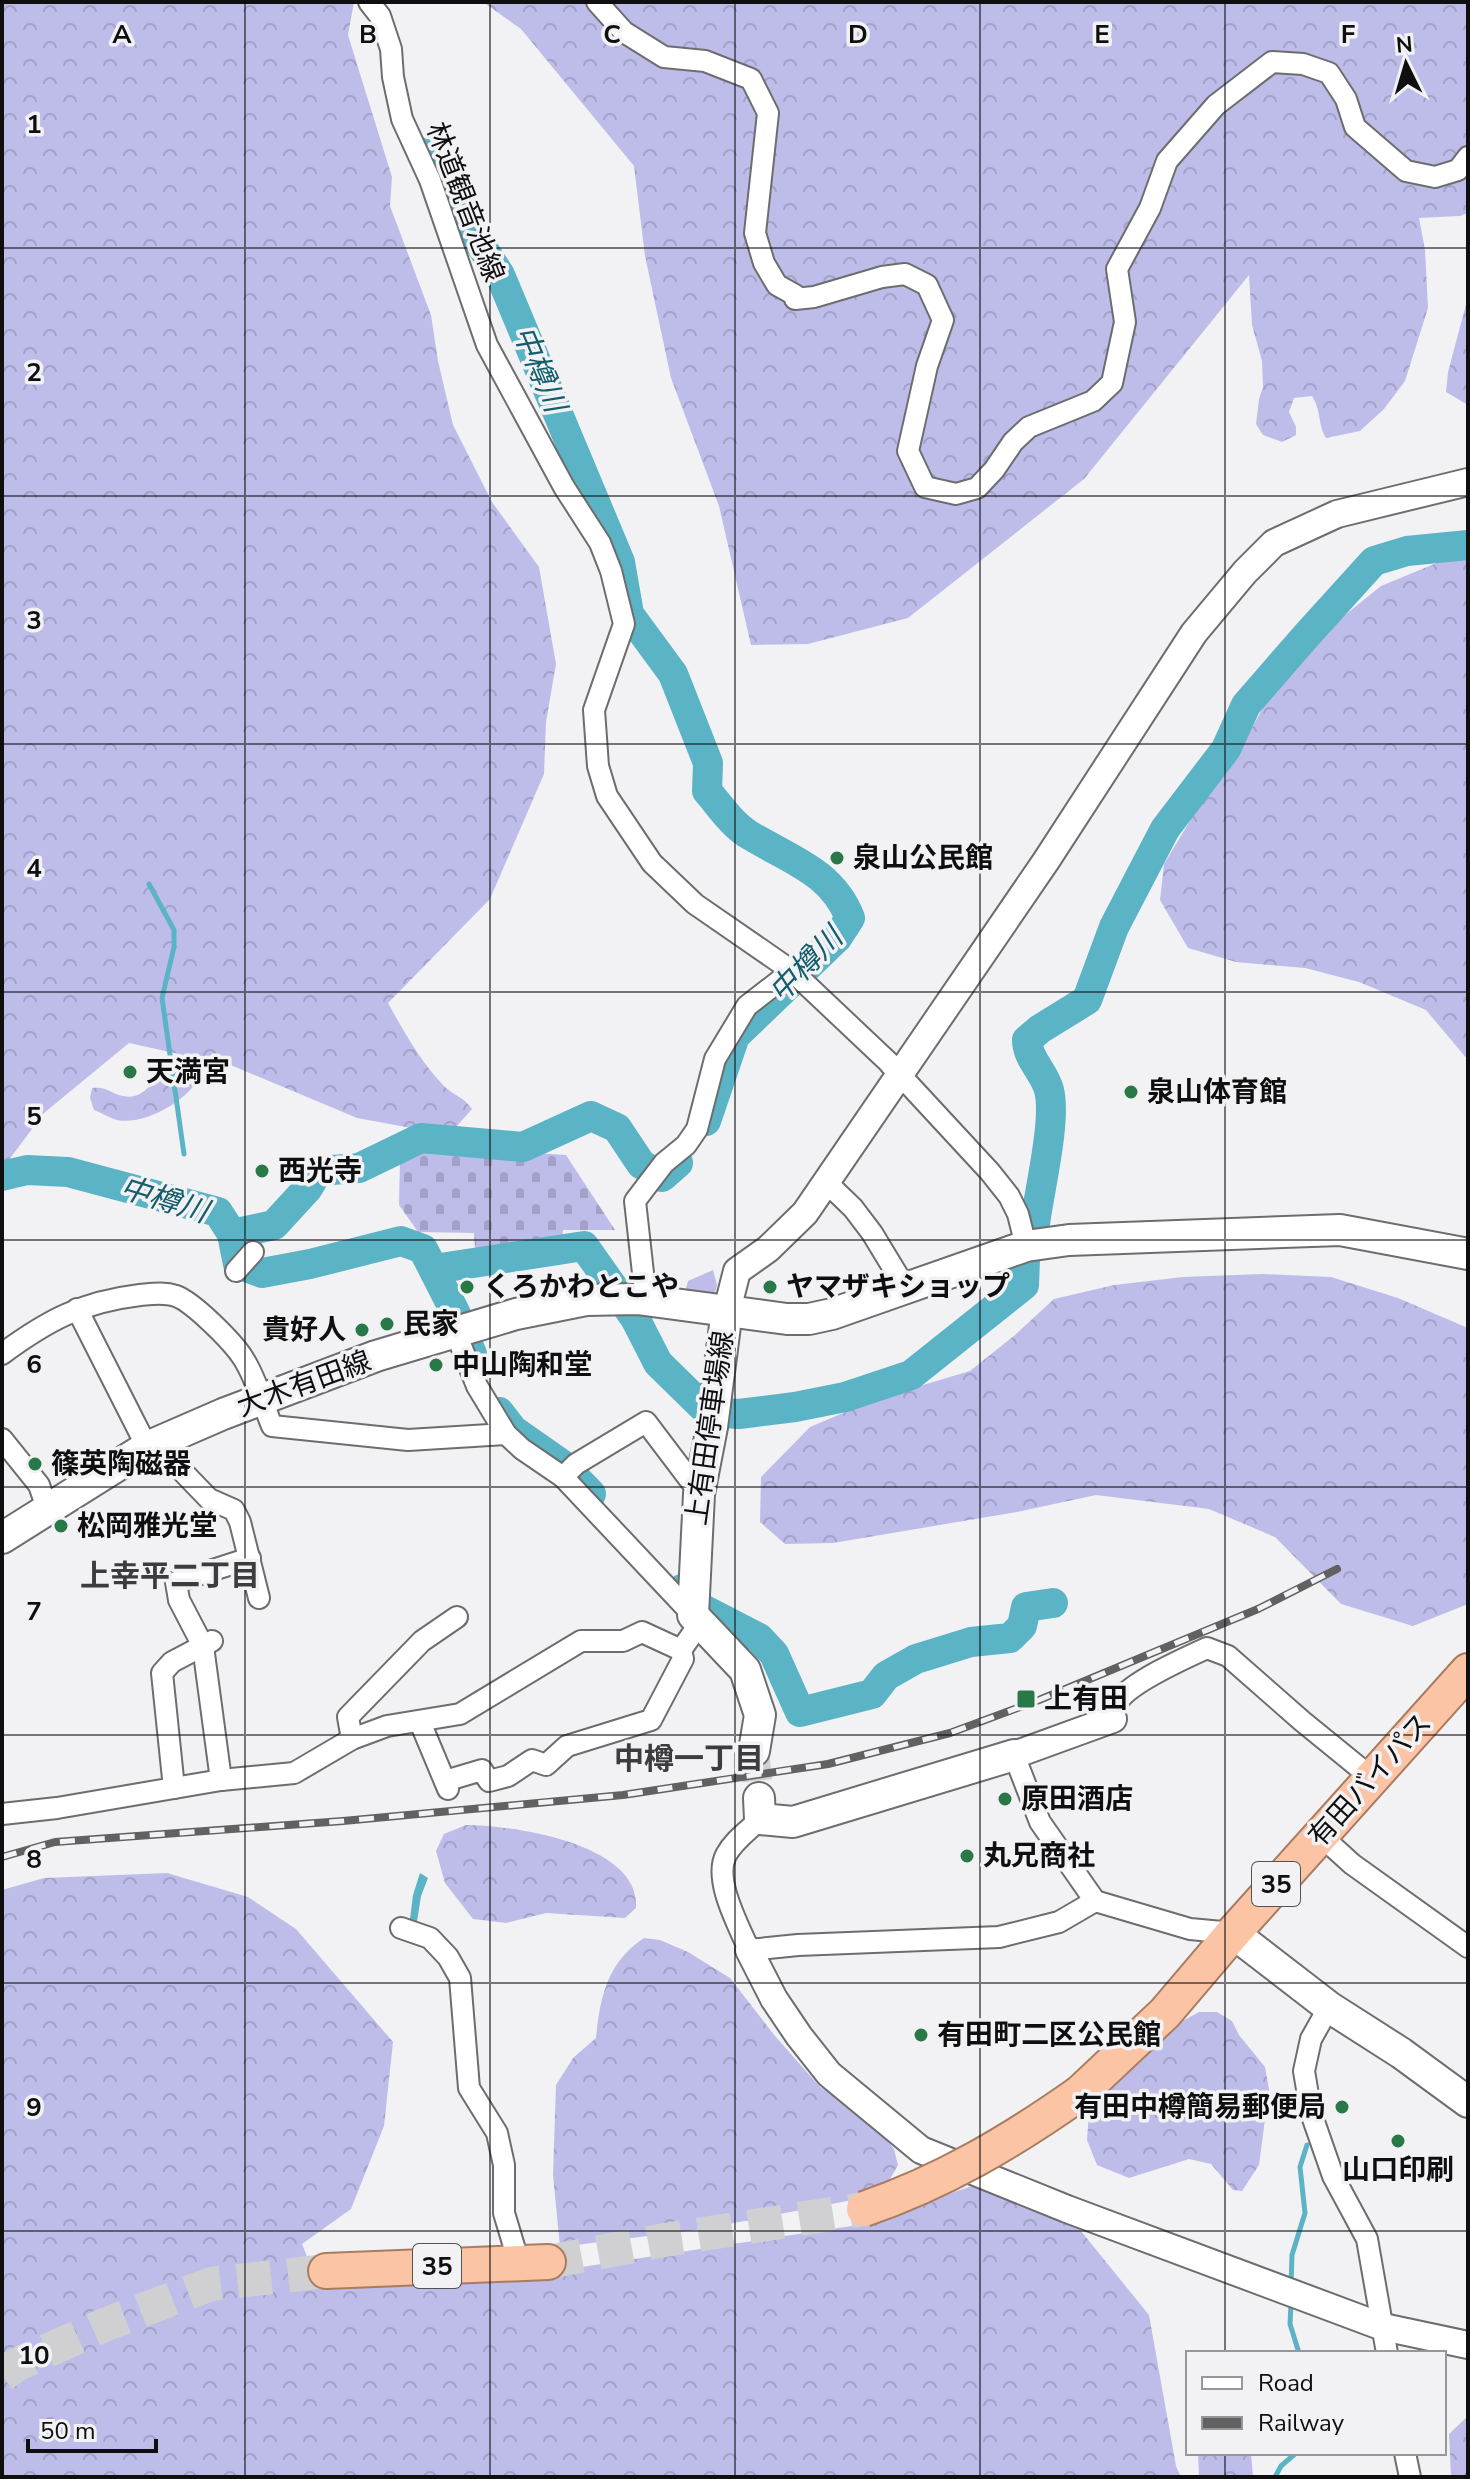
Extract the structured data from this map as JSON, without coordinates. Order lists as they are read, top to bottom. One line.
{"streets":{"highway":["有田バイパス","35"],"main road":["大木有田線","上有田停車場線"],"street":["林道観音池線"]},"crossings":[["大木有田線","上有田停車場線"]],"districts":["上幸平二丁目","中樽一丁目"],"water":["中樽川"],"places":{"other":["泉山公民館","天満宮","泉山体育館","西光寺","くろかわとこや","ヤマザキショップ","民家","貴好人","中山陶和堂","篠英陶磁器","松岡雅光堂","原田酒店","丸兄商社","有田町二区公民館","有田中樽簡易郵便局","山口印刷"],"transit":["上有田"]},"legend":["Road","Railway"],"scale_bar":"50 m","north":"top","grid":{"columns":["A","B","C","D","E","F"],"rows":["1","2","3","4","5","6","7","8","9","10"]}}
